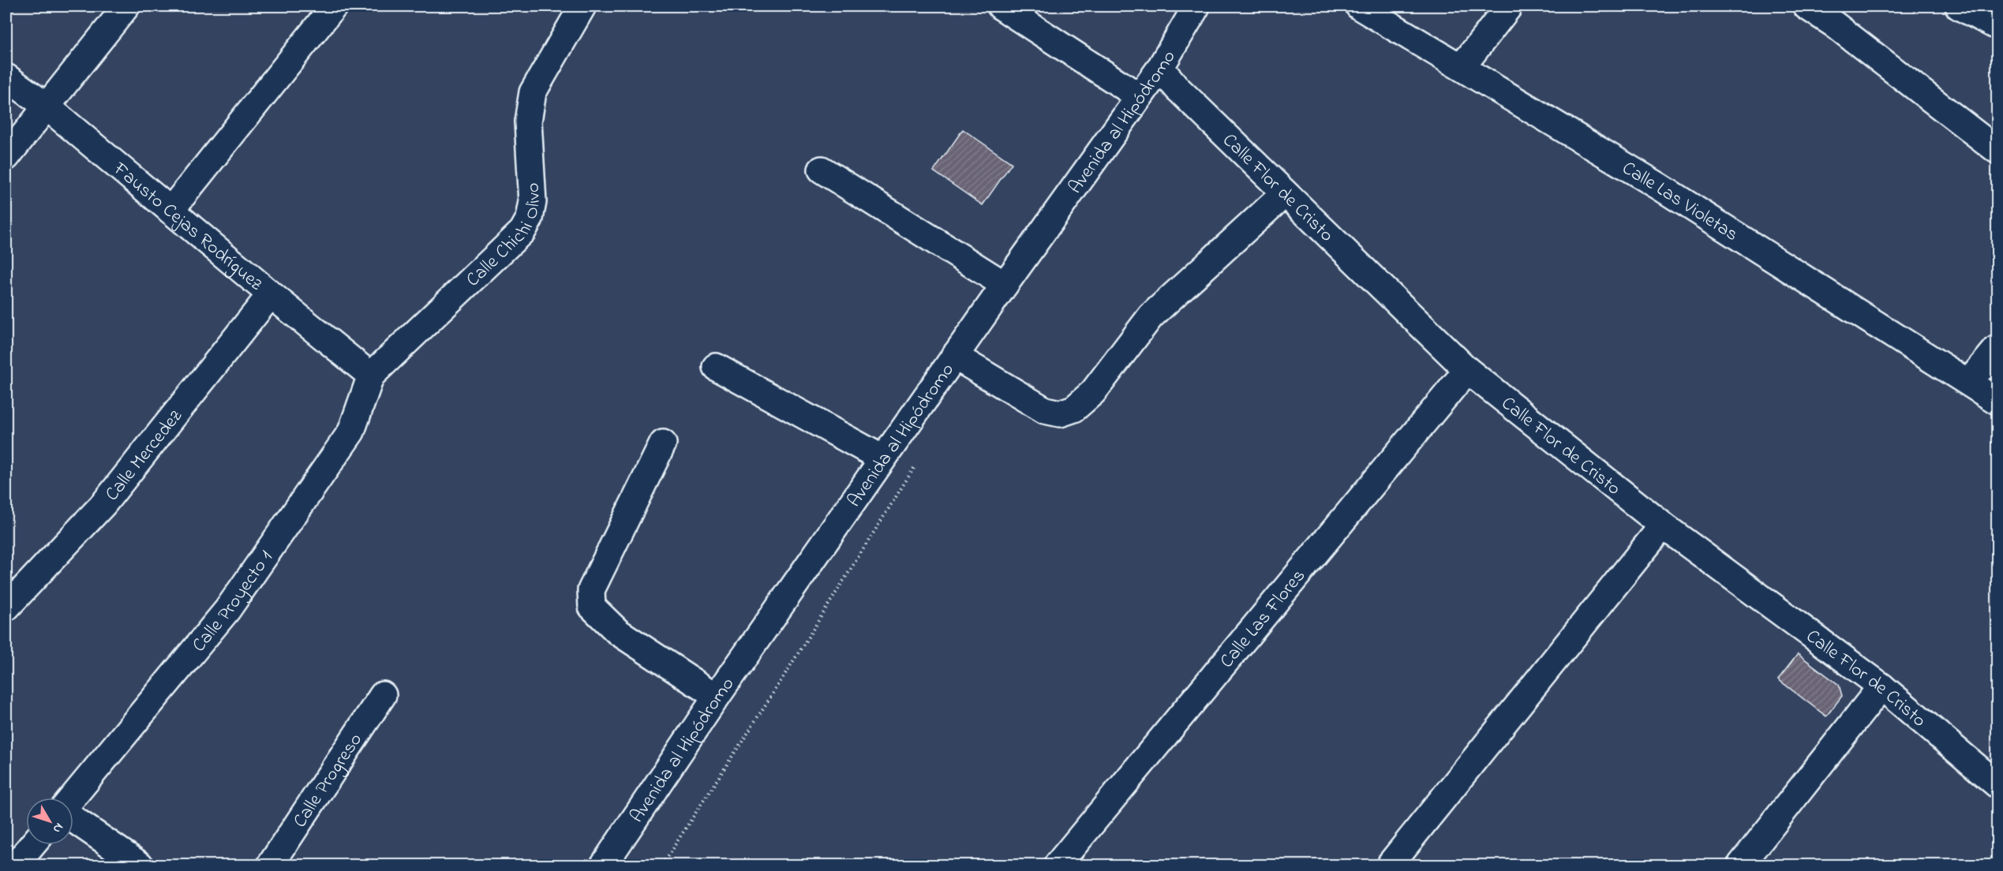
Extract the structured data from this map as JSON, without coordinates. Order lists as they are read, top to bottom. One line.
{"streets":{"street":["Avenida al Hipódromo","Calle Flor de Cristo","Calle Las Violetas","Fausto Cejas Rodríguez","Calle Chichi Olivo","Calle Mercedez","Calle Proyecto 1","Calle Las Flores","Calle Progreso"]},"crossings":[["Avenida al Hipódromo","Calle Flor de Cristo"],["Calle Flor de Cristo","Calle Las Flores"],["Fausto Cejas Rodríguez","Calle Chichi Olivo"],["Fausto Cejas Rodríguez","Calle Mercedez"],["Fausto Cejas Rodríguez","Calle Proyecto 1"],["Calle Chichi Olivo","Calle Proyecto 1"]],"north":"bottom right"}
